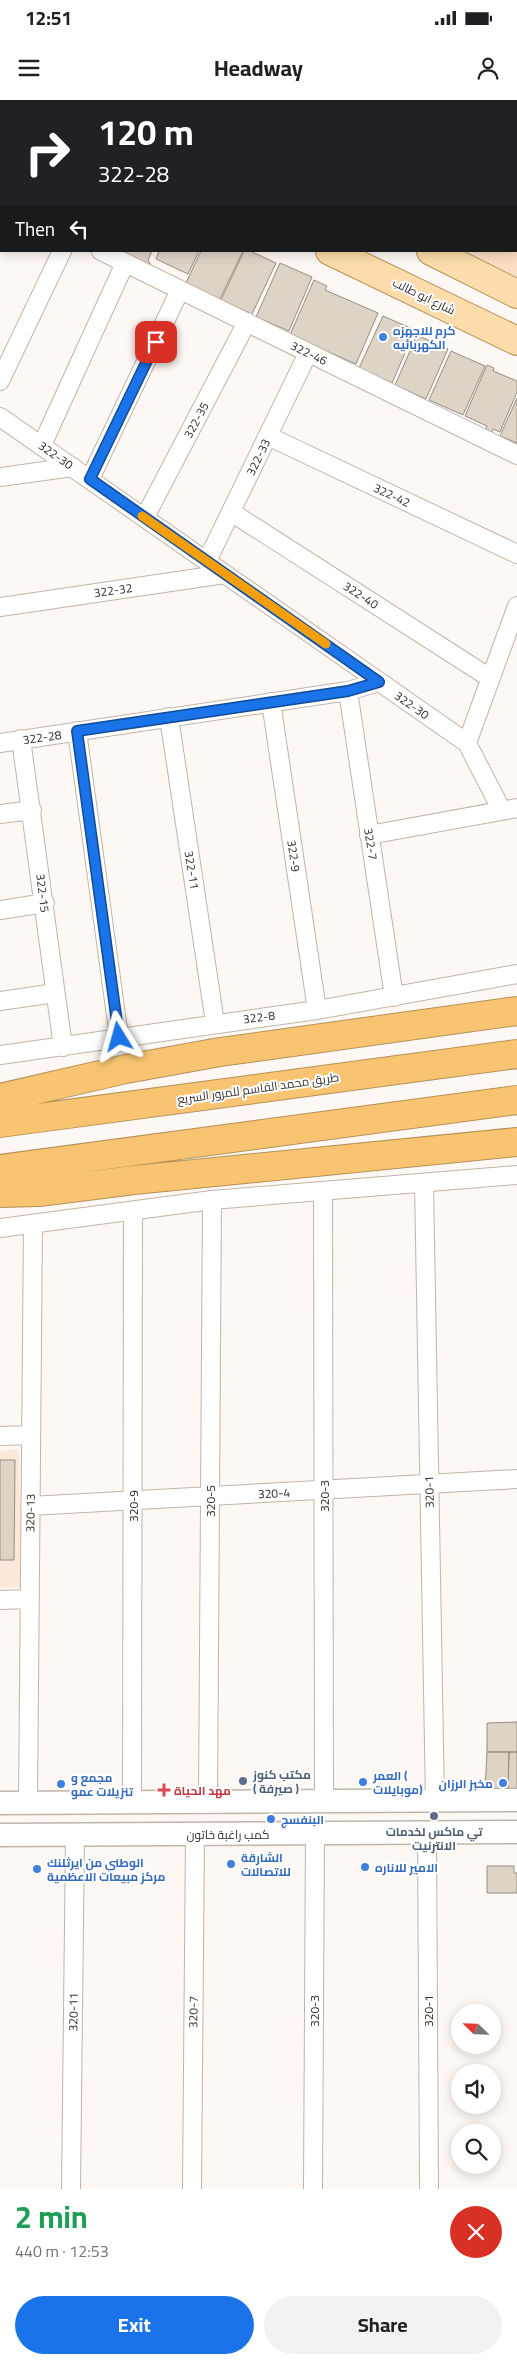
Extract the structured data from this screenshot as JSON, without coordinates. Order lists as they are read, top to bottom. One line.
{"streets":{"highway":["طريق محمد القاسم للمرور السريع"],"main road":["شارع ابو طالب"],"street":["322-46","322-35","322-30","322-33","322-42","322-32","322-40","322-28","322-7","322-9","322-11","322-15","322-8","320-1","320-4","320-3","320-5","320-9","320-13","كمب راغبة خاتون","320-11","320-7"]},"crossings":[["322-46","322-35"],["322-46","322-33"],["322-35","322-30"],["322-30","322-33"],["322-30","322-32"],["322-30","322-28"],["322-33","322-42"],["322-33","322-40"],["322-28","322-7"],["322-28","322-9"],["322-28","322-11"],["322-28","322-15"],["322-7","322-8"],["322-9","322-8"],["322-11","322-8"],["322-15","322-8"],["320-1","320-4"],["320-1","كمب راغبة خاتون"],["320-4","320-3"],["320-4","320-5"],["320-4","320-9"],["320-4","320-13"],["320-3","كمب راغبة خاتون"],["كمب راغبة خاتون","320-11"],["كمب راغبة خاتون","320-7"]],"places":{"other":["كرم للاجهزه الكهربائيه","مكتب كنوز ( صيرفة )","العمر ( موبايلات)","مخبز الرزان","مجمع و تنزيلات عمو","تي ماكس لخدمات الانترنيت","البنفسج","الشارقة للاتصالات","الامير للاناره","الوطني من ايرثلنك مركز مبيعات الاعظمية"],"health":["مهد الحياة"]},"north":"top left","page":{"status":"12:51","header":"Headway","turn":["120 m","322-28"],"then":"Then","heading":["2 min","440 m · 12:53"],"buttons":["Exit","Share"]}}
